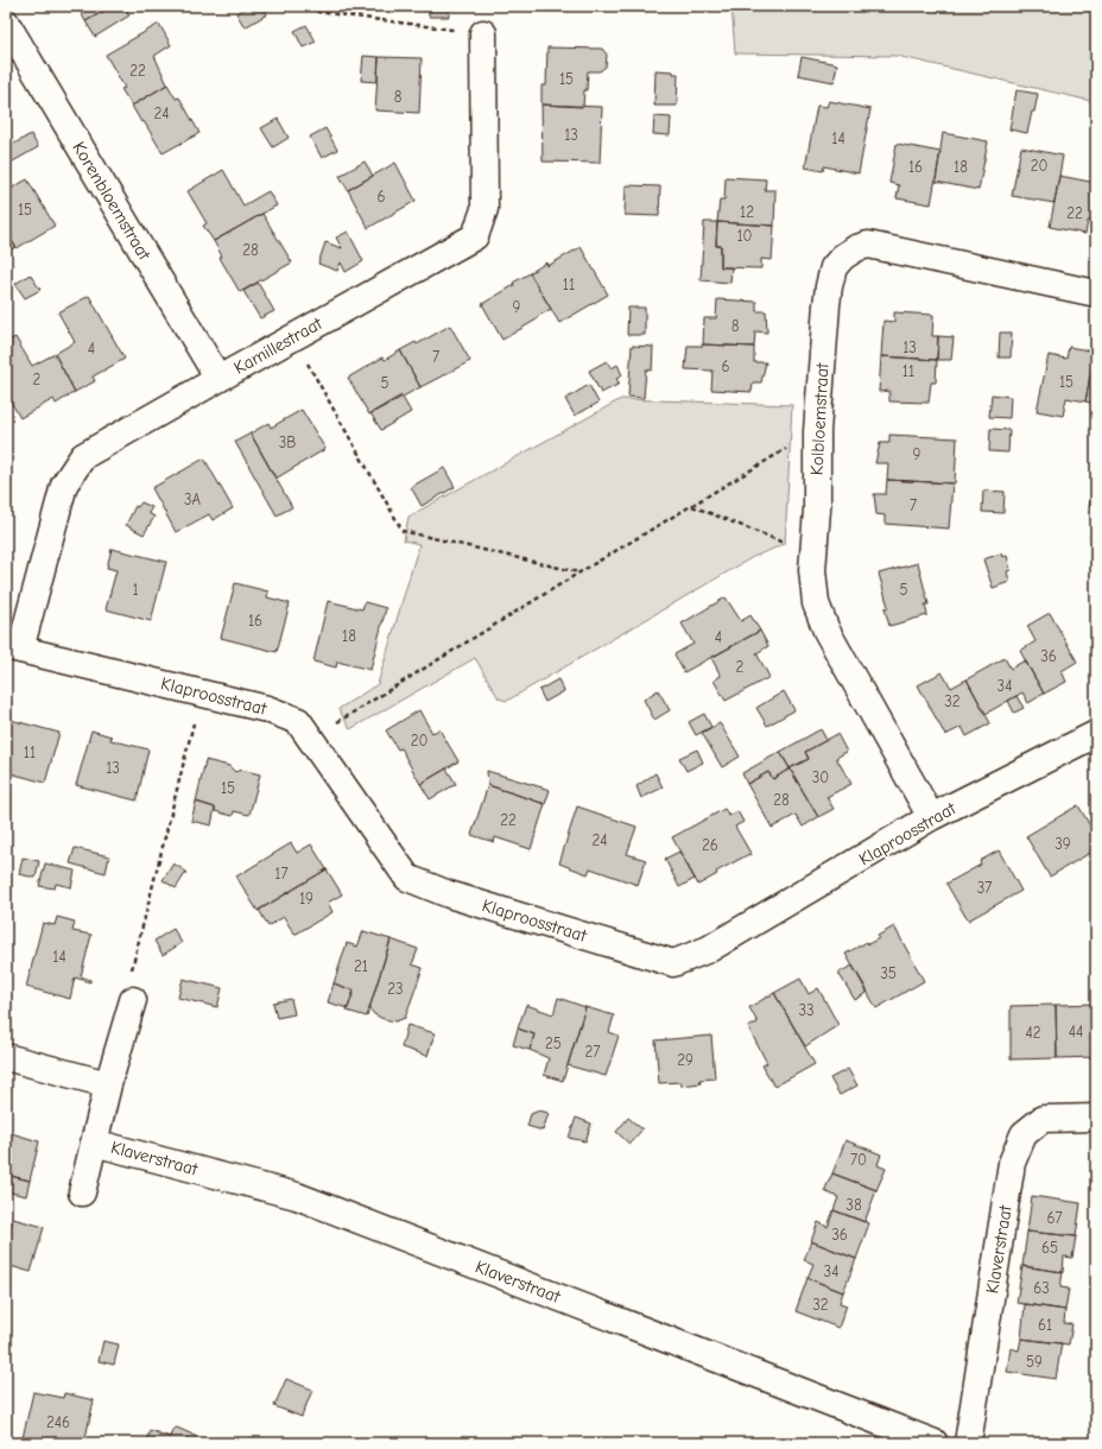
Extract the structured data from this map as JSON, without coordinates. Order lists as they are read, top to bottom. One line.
{"streets":{"street":["Korenbloemstraat","Kamillestraat","Kolbloemstraat","Klaproosstraat","Klaverstraat"]},"crossings":[["Korenbloemstraat","Kamillestraat"],["Kamillestraat","Klaproosstraat"],["Kolbloemstraat","Klaproosstraat"]],"house_numbers":["22","15","8","24","13","14","20","16","18","6","15","12","22","10","28","11","9","8","13","4","7","6","11","2","15","5","3B","9","3A","7","1","5","16","18","4","36","2","34","32","20","11","13","30","15","28","22","24","39","26","17","37","19","14","21","35","23","33","44","42","25","27","29","70","38","67","36","65","34","63","32","61","59","246"]}
